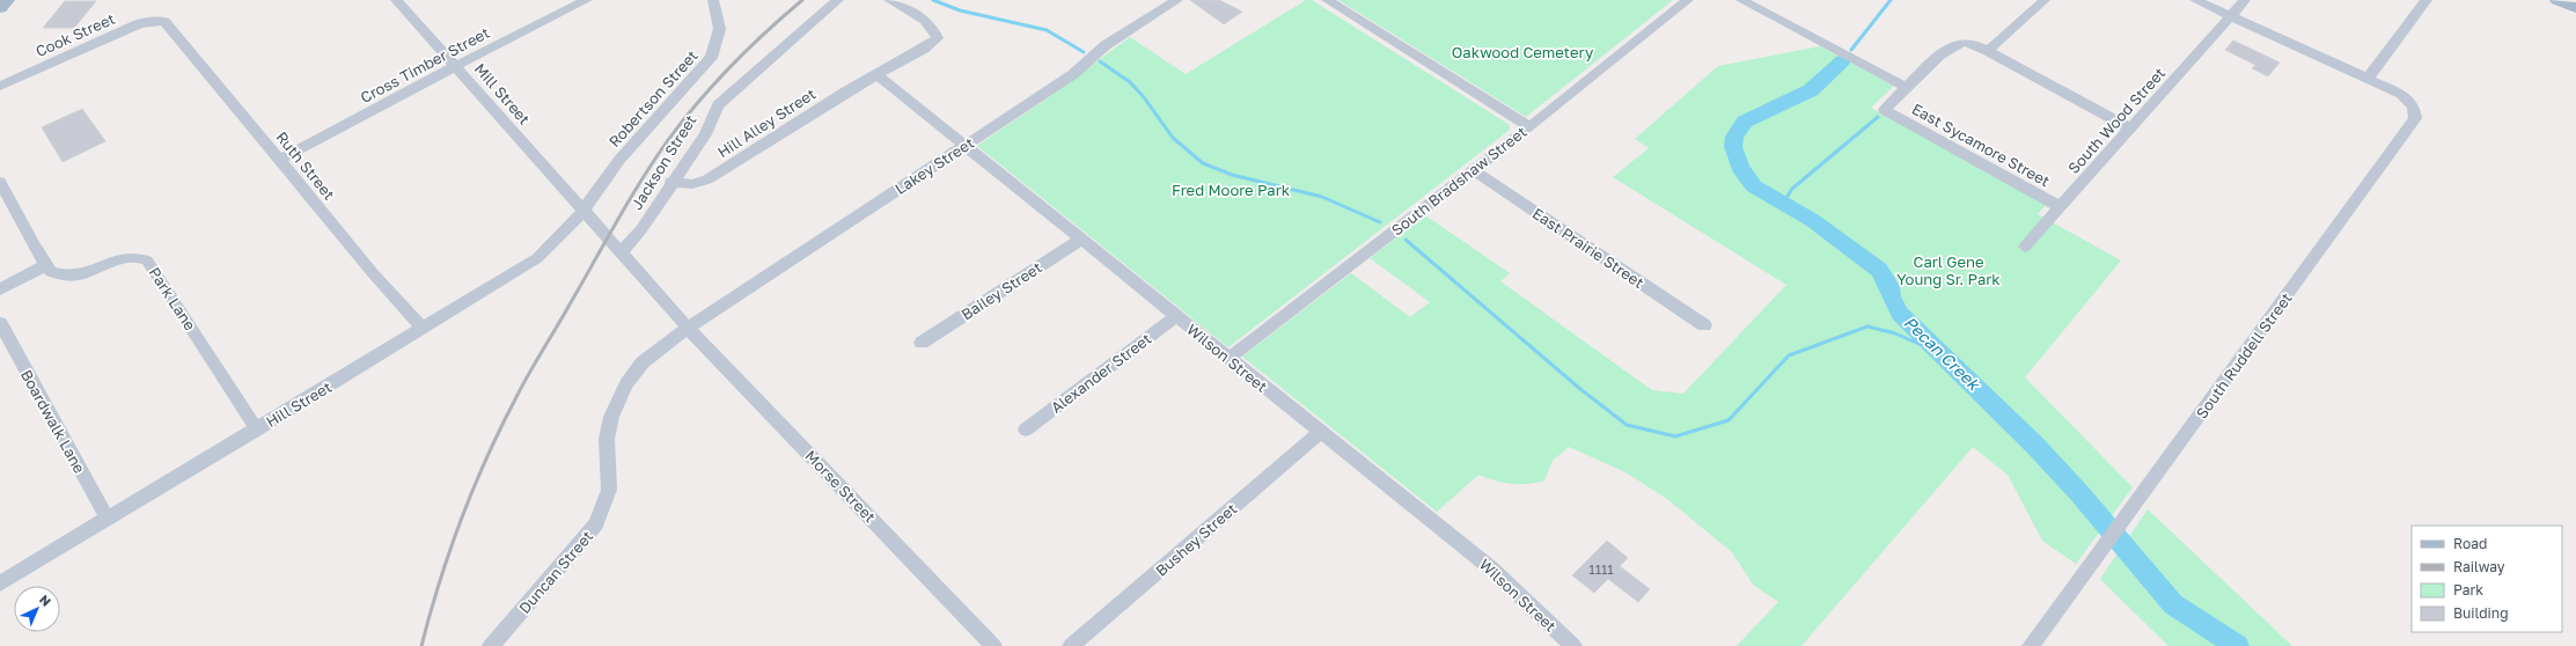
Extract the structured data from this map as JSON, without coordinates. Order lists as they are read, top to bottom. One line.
{"streets":{"street":["Cook Street","Cross Timber Street","Mill Street","Robertson Street","South Wood Street","Hill Alley Street","East Sycamore Street","Jackson Street","Ruth Street","Lakey Street","South Bradshaw Street","East Prairie Street","Bailey Street","Park Lane","South Ruddell Street","Wilson Street","Alexander Street","Hill Street","Boardwalk Lane","Morse Street","Bushey Street","Duncan Street"]},"crossings":[["Cook Street","Ruth Street"],["Cross Timber Street","Mill Street"],["Cross Timber Street","Ruth Street"],["Mill Street","Robertson Street"],["Mill Street","Jackson Street"],["Mill Street","Hill Street"],["Mill Street","Morse Street"],["Robertson Street","Hill Street"],["South Wood Street","East Sycamore Street"],["Hill Alley Street","Jackson Street"],["Hill Alley Street","Wilson Street"],["Jackson Street","Morse Street"],["Ruth Street","Hill Street"],["Lakey Street","Wilson Street"],["Lakey Street","Morse Street"],["Lakey Street","Duncan Street"],["South Bradshaw Street","East Prairie Street"],["South Bradshaw Street","Wilson Street"],["Bailey Street","Wilson Street"],["Park Lane","Hill Street"],["Wilson Street","Alexander Street"],["Wilson Street","Bushey Street"],["Hill Street","Boardwalk Lane"],["Morse Street","Duncan Street"]],"water":["Pecan Creek"],"parks":["Oakwood Cemetery","Fred Moore Park","Carl Gene Young Sr. Park"],"house_numbers":["1111"],"legend":["Road","Railway","Park","Building"],"north":"top right"}
